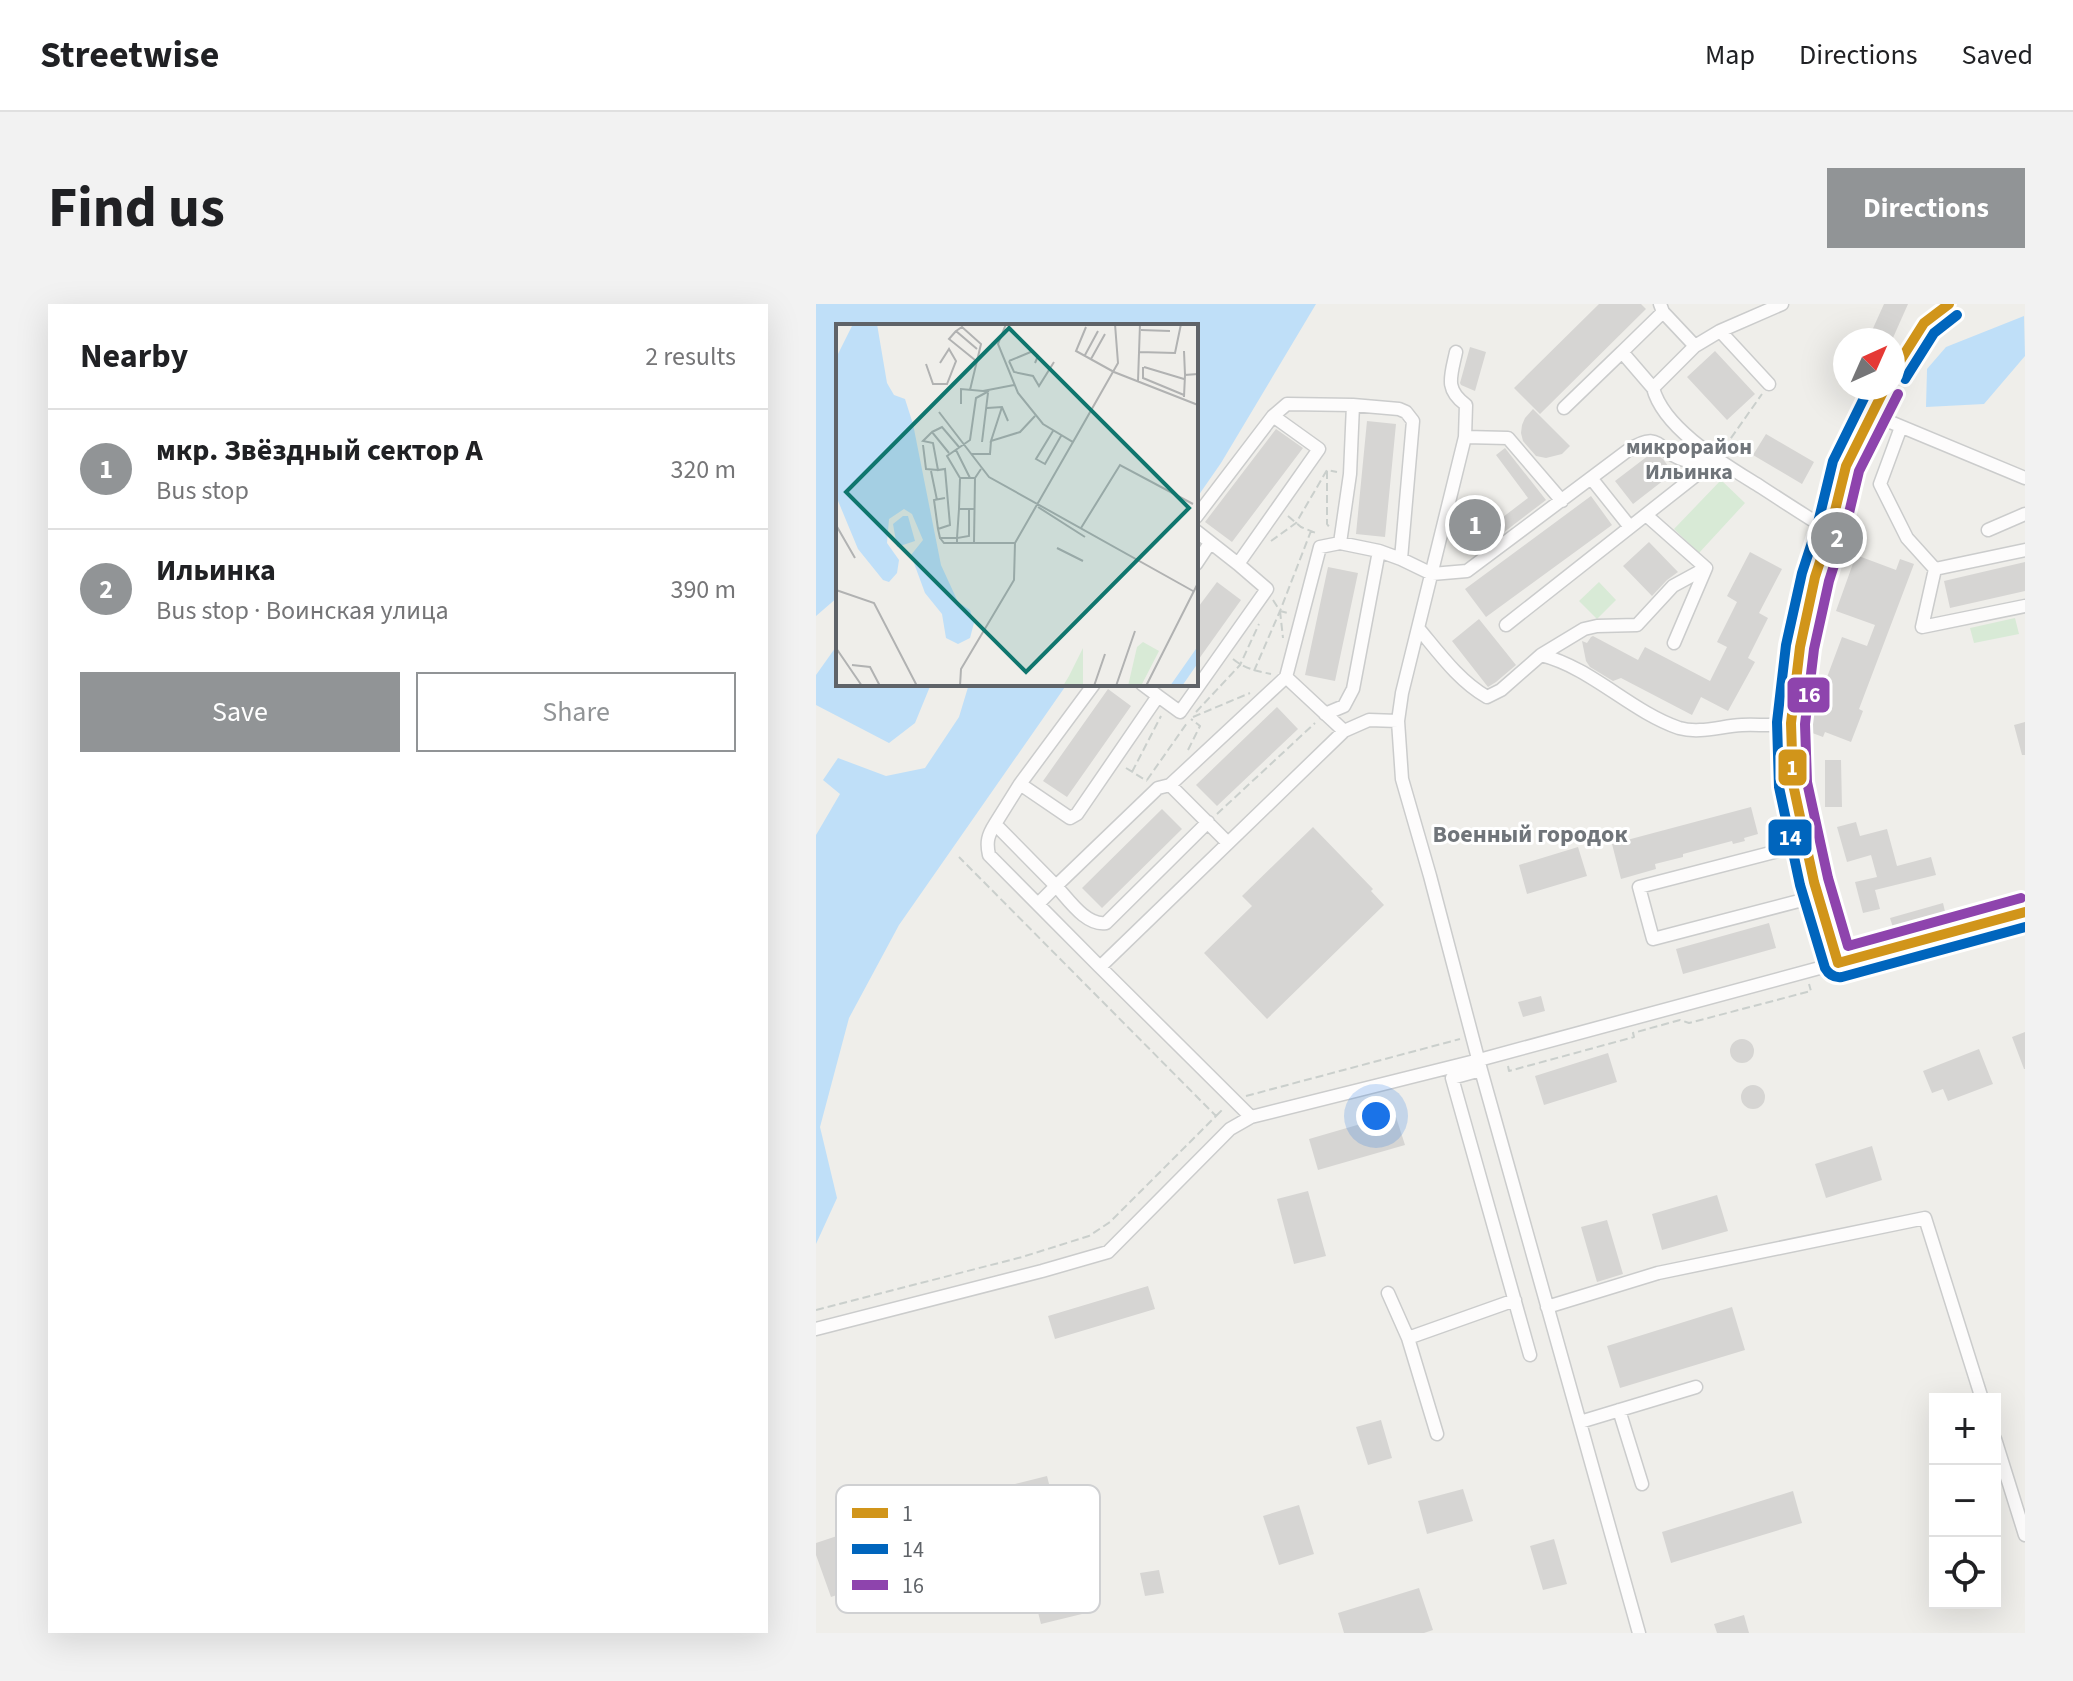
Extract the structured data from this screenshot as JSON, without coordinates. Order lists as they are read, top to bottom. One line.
{"districts":["микрорайон Ильинка","Военный городок"],"lines":["transit line 1","transit line 14","transit line 16"],"legend":["1","14","16"],"north":"top right","page":{"header":"Streetwise","nav":["Map","Directions","Saved"],"buttons":["Directions",["Save","Share"]],"title":"Find us","heading":["Nearby","2 results"],"list":[{"mark":"1","name":"мкр. Звёздный сектор А","note":"Bus stop","value":"320 m"},{"mark":"2","name":"Ильинка","note":"Bus stop · Воинская улица","value":"390 m"}],"pins":["1","2"],"map_buttons":["+","−"]}}
